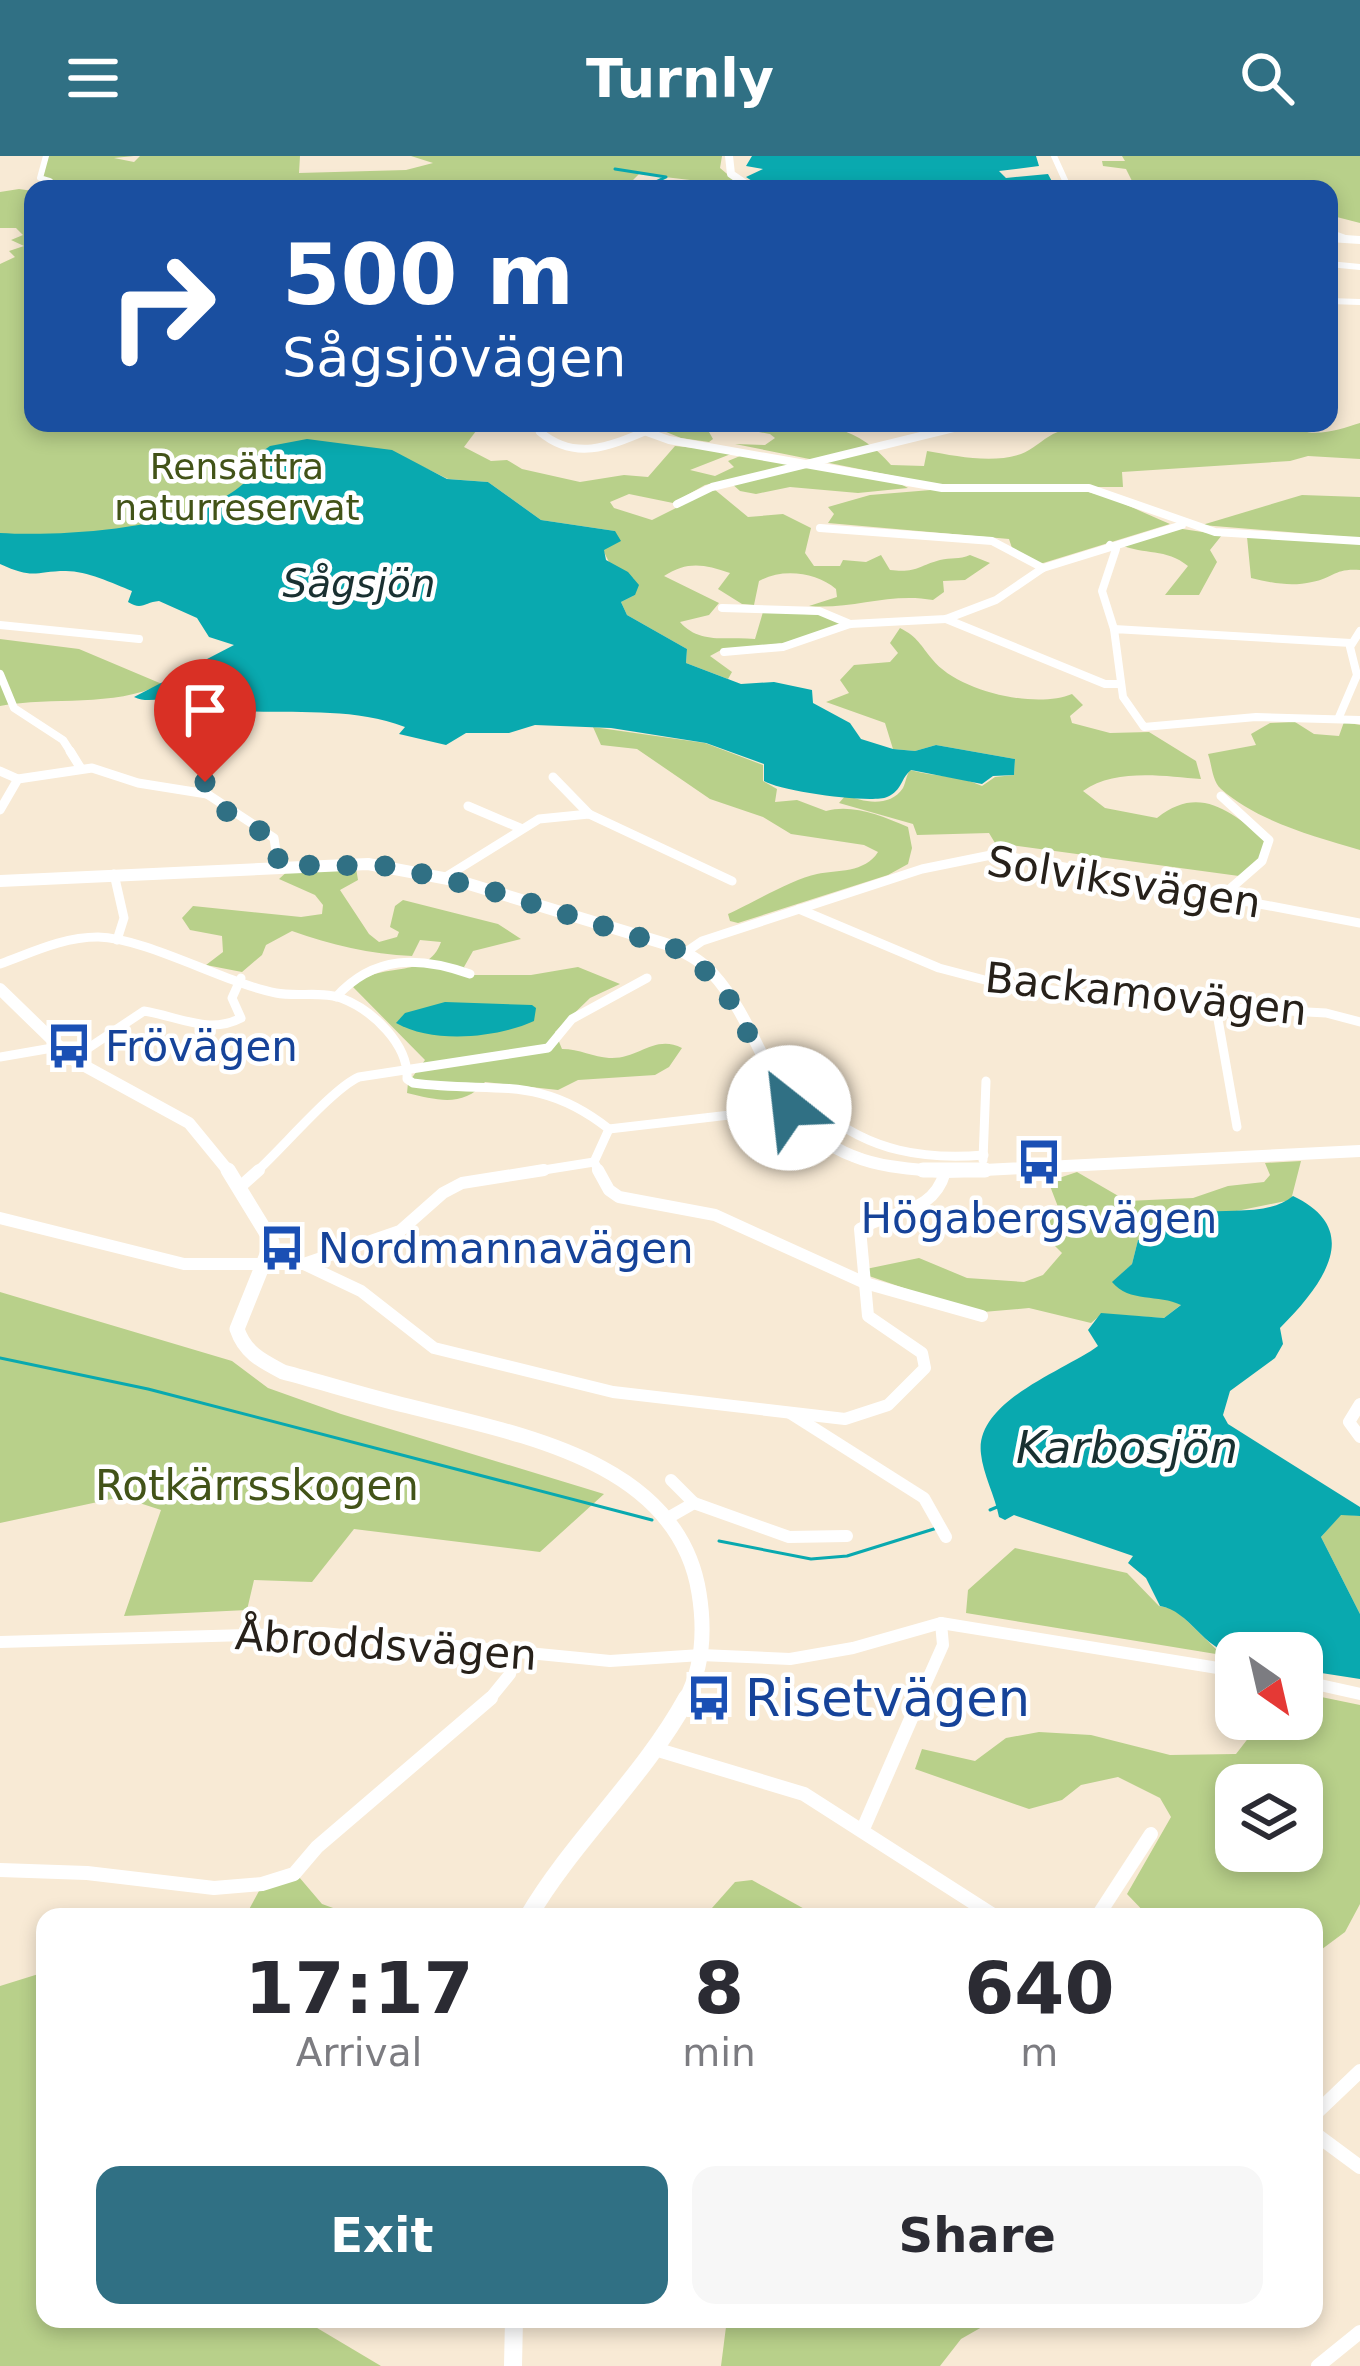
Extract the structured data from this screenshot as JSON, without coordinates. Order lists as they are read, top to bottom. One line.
{"streets":{"street":["Solviksvägen","Backamovägen","Åbroddsvägen"]},"crossings":[["Solviksvägen","Backamovägen"]],"water":["Sågsjön","Karbosjön"],"parks":["Rensättra naturreservat","Rotkärrsskogen"],"places":{"bus stop":["Frövägen","Högabergsvägen","Nordmannavägen","Risetvägen"]},"north":"bottom right","page":{"header":"Turnly","turn":["500 m","Sågsjövägen"],"eta":["17:17","Arrival","8","min","640","m"],"buttons":["Exit","Share"]}}
